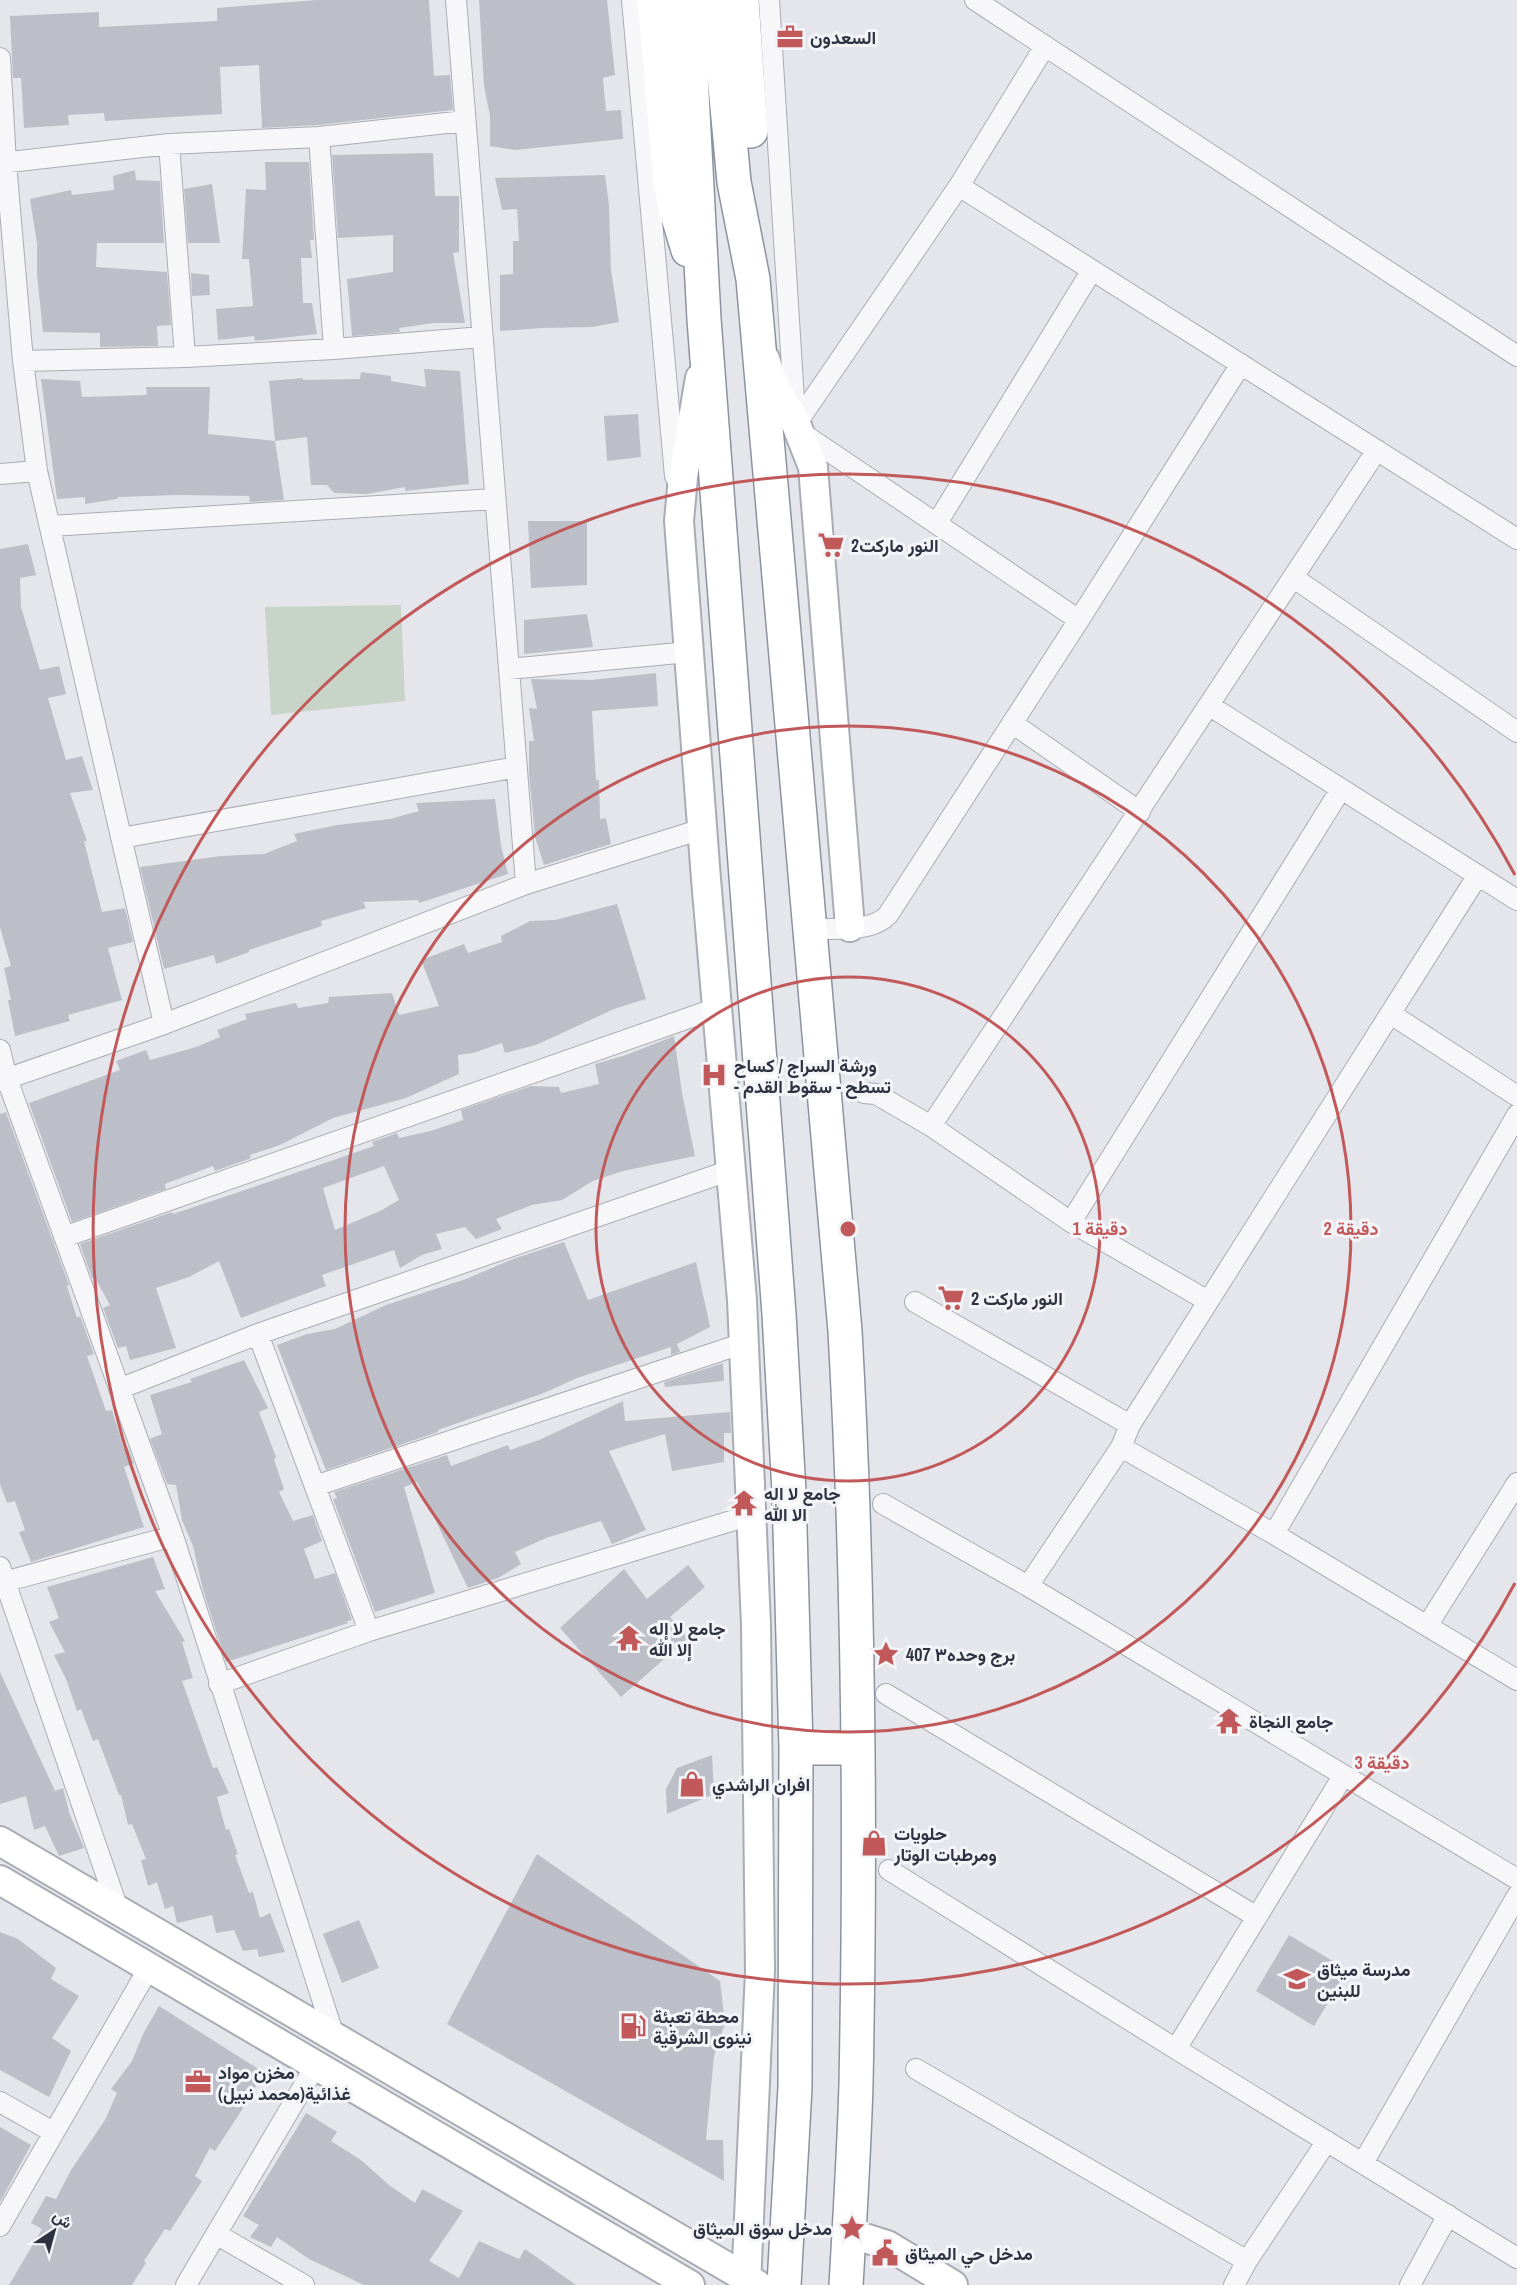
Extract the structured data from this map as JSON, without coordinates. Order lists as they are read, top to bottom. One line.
{"places":{"office":["السعدون","مخزن مواد غذائية(محمد نبيل)"],"supermarket":["النور ماركت2","النور ماركت 2"],"hospital":["ورشة السراج / كساح - تسطح - سقوط القدم"],"temple":["جامع لا اله الا الله","جامع لا إله إلا الله","جامع النجاة"],"place":["برج وحده٣ 407","مدخل سوق الميثاق"],"shop":["افران الراشدي","حلويات ومرطبات الوتار"],"school or university":["مدرسة ميثاق للبنين"],"fuel station":["محطة تعبئة نينوى الشرقية"],"public building":["مدخل حي الميثاق"]},"north":"top right","rings":["1 دقيقة","2 دقيقة","3 دقيقة"]}
